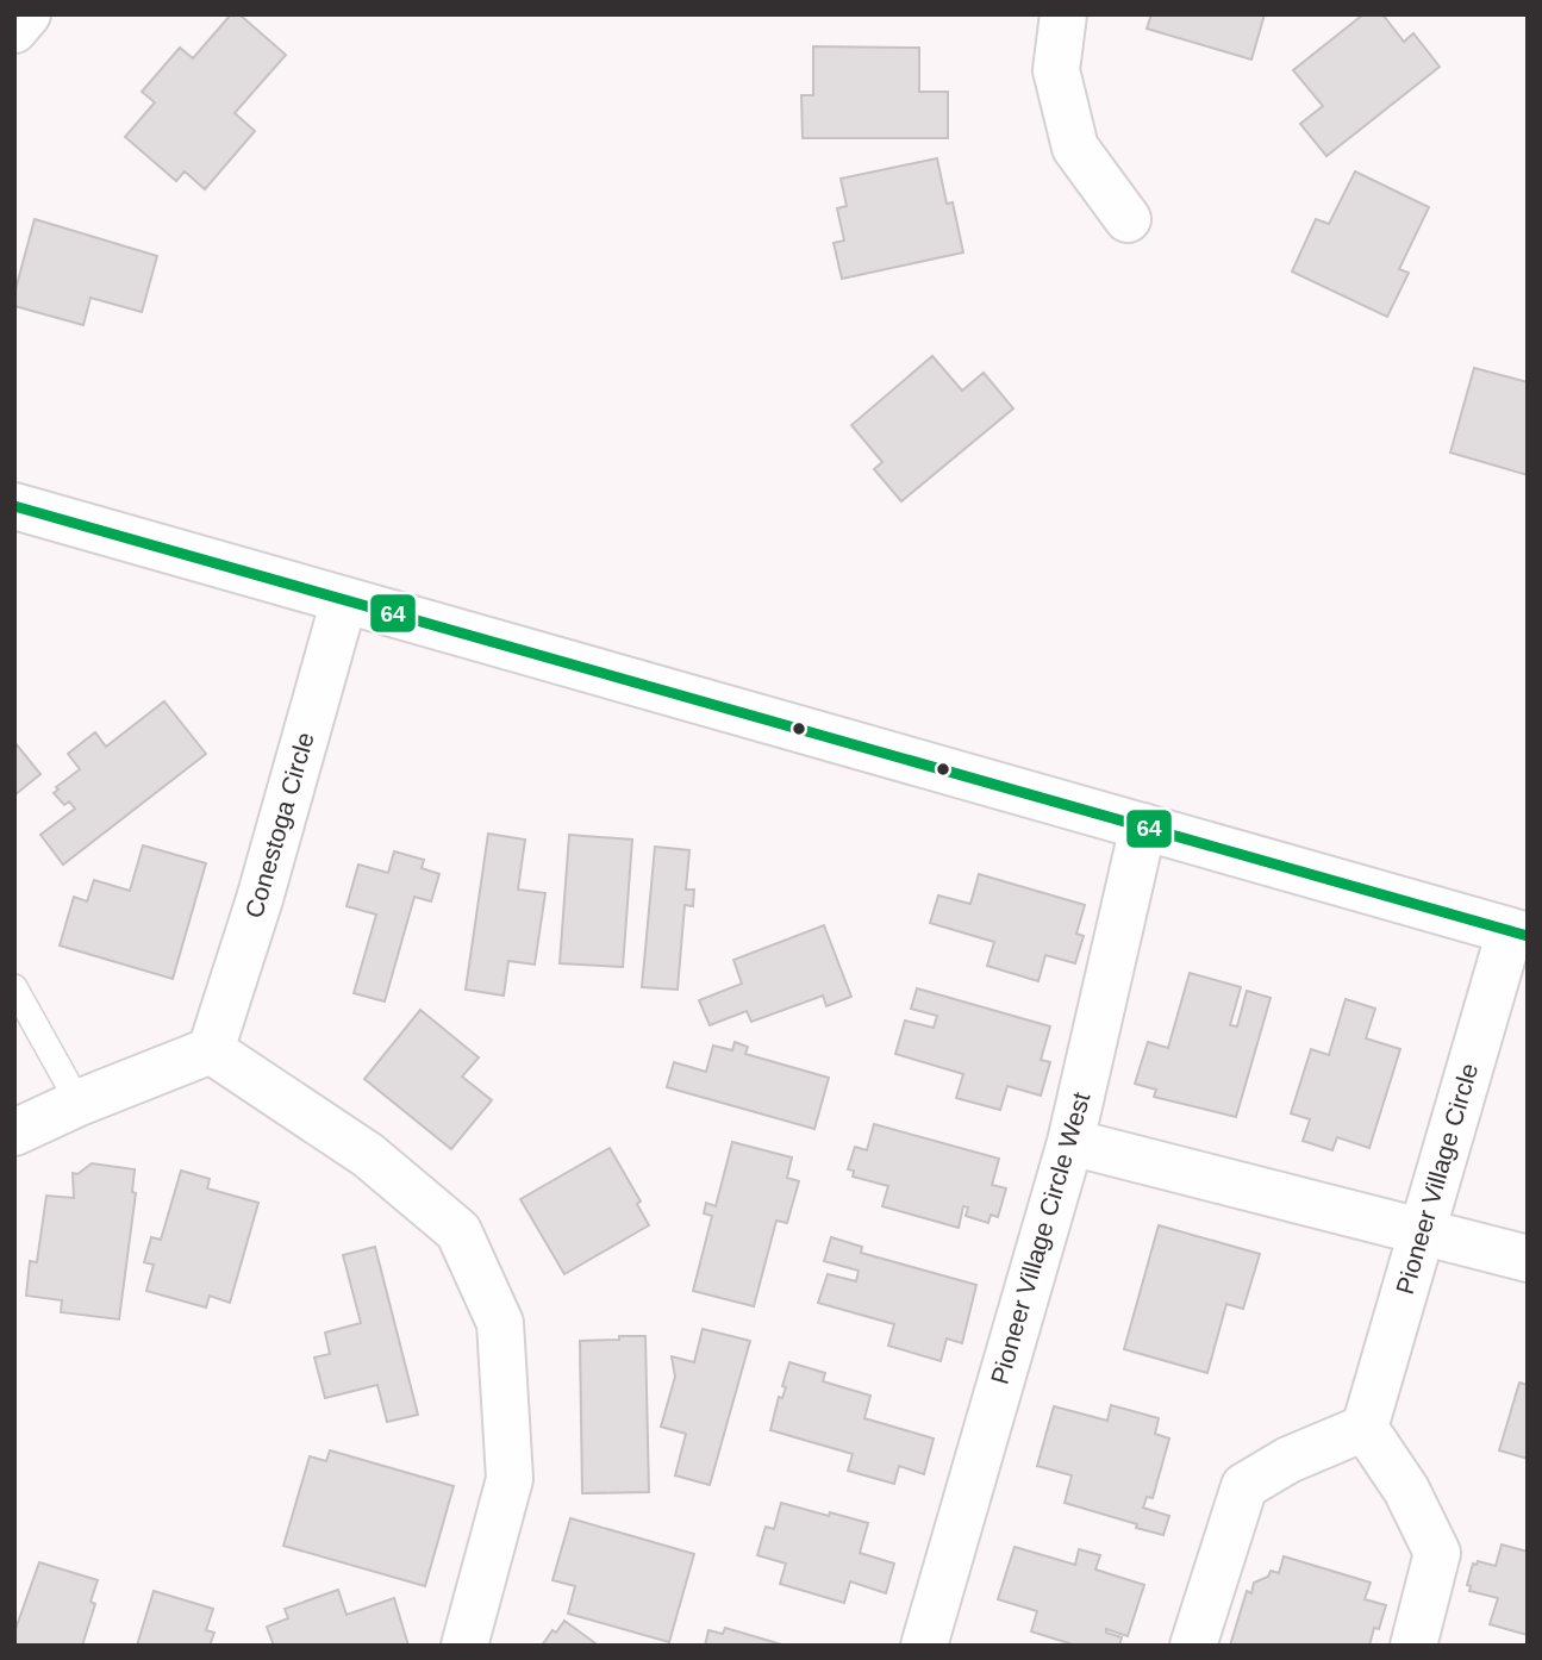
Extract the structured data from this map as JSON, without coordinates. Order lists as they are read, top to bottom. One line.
{"streets":{"street":["Conestoga Circle","Pioneer Village Circle","Pioneer Village Circle West"]},"lines":["transit line 64"]}
